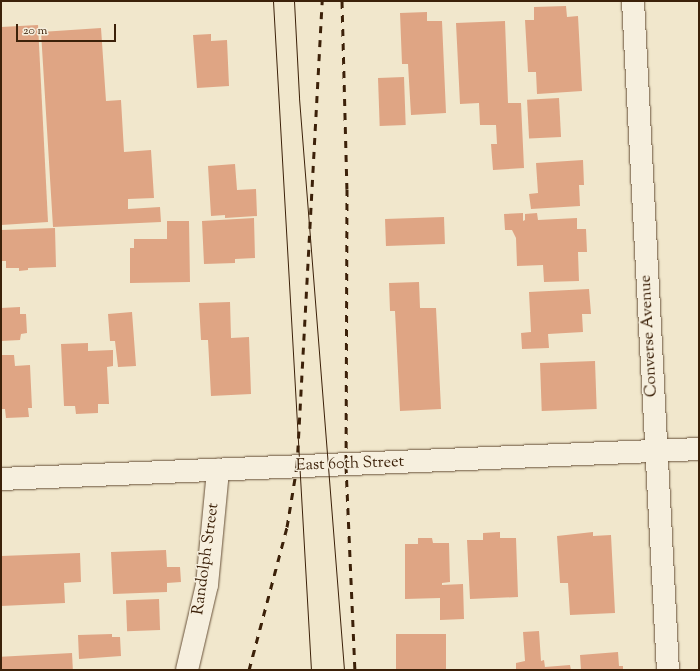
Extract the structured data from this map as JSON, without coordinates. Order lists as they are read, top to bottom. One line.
{"streets":{"street":["Converse Avenue","East 60th Street","Randolph Street"]},"crossings":[["Converse Avenue","East 60th Street"],["East 60th Street","Randolph Street"]],"scale_bar":"20 m"}
